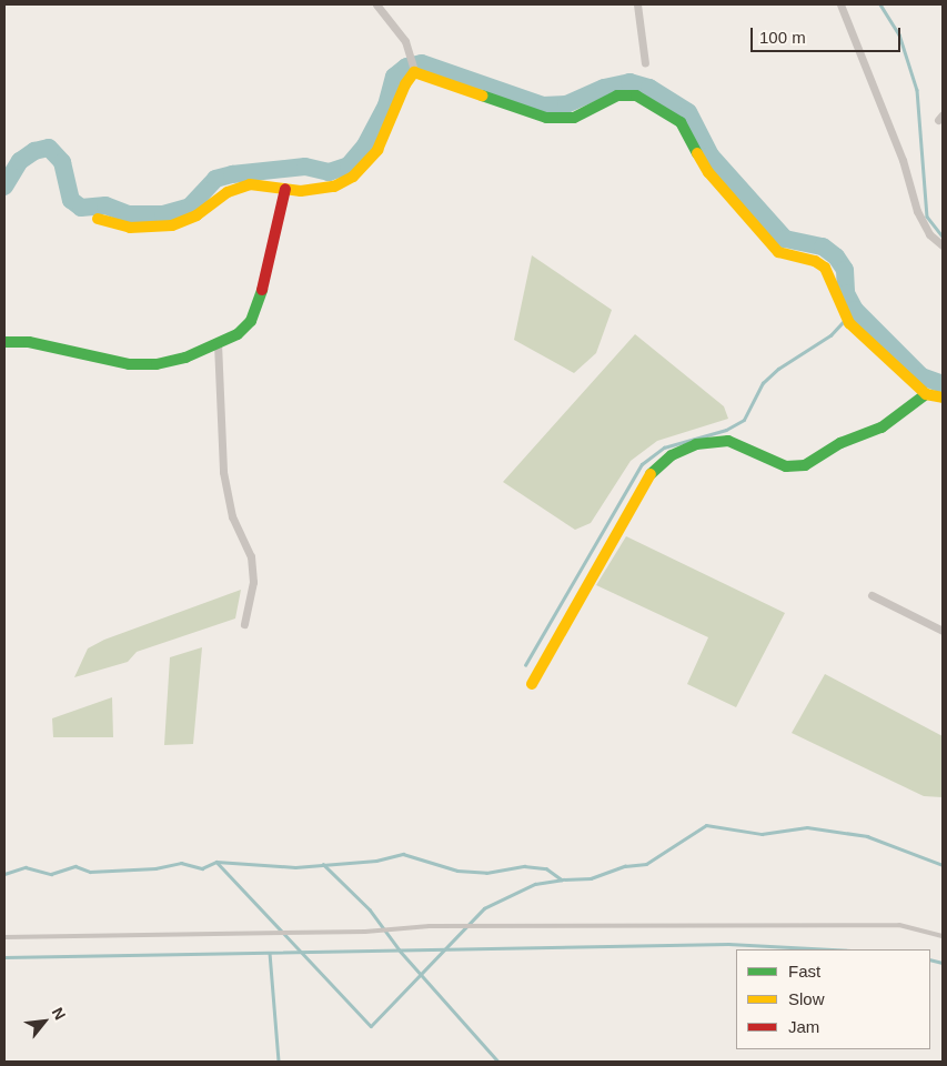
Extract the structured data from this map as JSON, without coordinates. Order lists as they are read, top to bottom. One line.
{"legend":["Fast","Slow","Jam"],"scale_bar":"100 m","north":"top right"}
